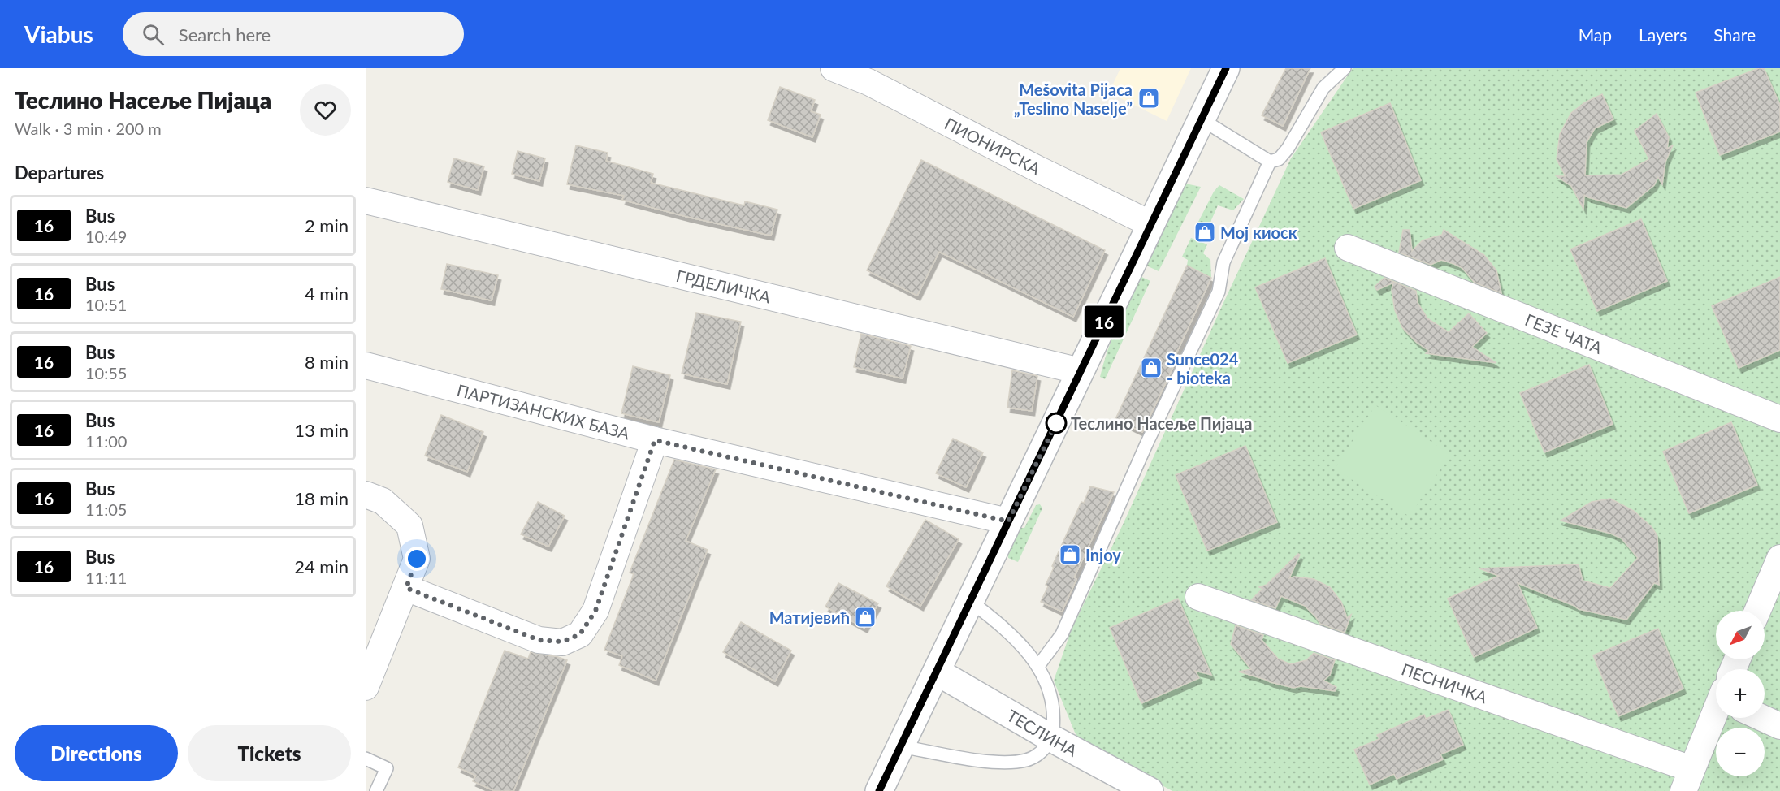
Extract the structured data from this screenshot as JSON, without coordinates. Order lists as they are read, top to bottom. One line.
{"streets":{"street":["ПИОНИРСКА","ГРДЕЛИЧКА","ГЕЗЕ ЧАТА","ПАРТИЗАНСКИХ БАЗА","ПЕСНИЧКА","ТЕСЛИНА"]},"places":{"shop":["Mešovita Pijaca „Teslino Naselje”","Мој киоск","Sunce024 - bioteka","Injoy","Матијевић"],"other":["Теслино Насеље Пијаца"]},"lines":["bus line 16"],"north":"bottom left","page":{"header":"Viabus","search":"Search here","nav":["Map","Layers","Share"],"heading":[["Теслино Насеље Пијаца","Walk · 3 min · 200 m"],"Departures"],"on_map":"16","list":[{"mark":"16","name":"Bus","note":"10:49","value":"2 min"},{"mark":"16","name":"Bus","note":"10:51","value":"4 min"},{"mark":"16","name":"Bus","note":"10:55","value":"8 min"},{"mark":"16","name":"Bus","note":"11:00","value":"13 min"},{"mark":"16","name":"Bus","note":"11:05","value":"18 min"},{"mark":"16","name":"Bus","note":"11:11","value":"24 min"}],"map_buttons":["+","−"],"buttons":["Directions","Tickets"]}}
